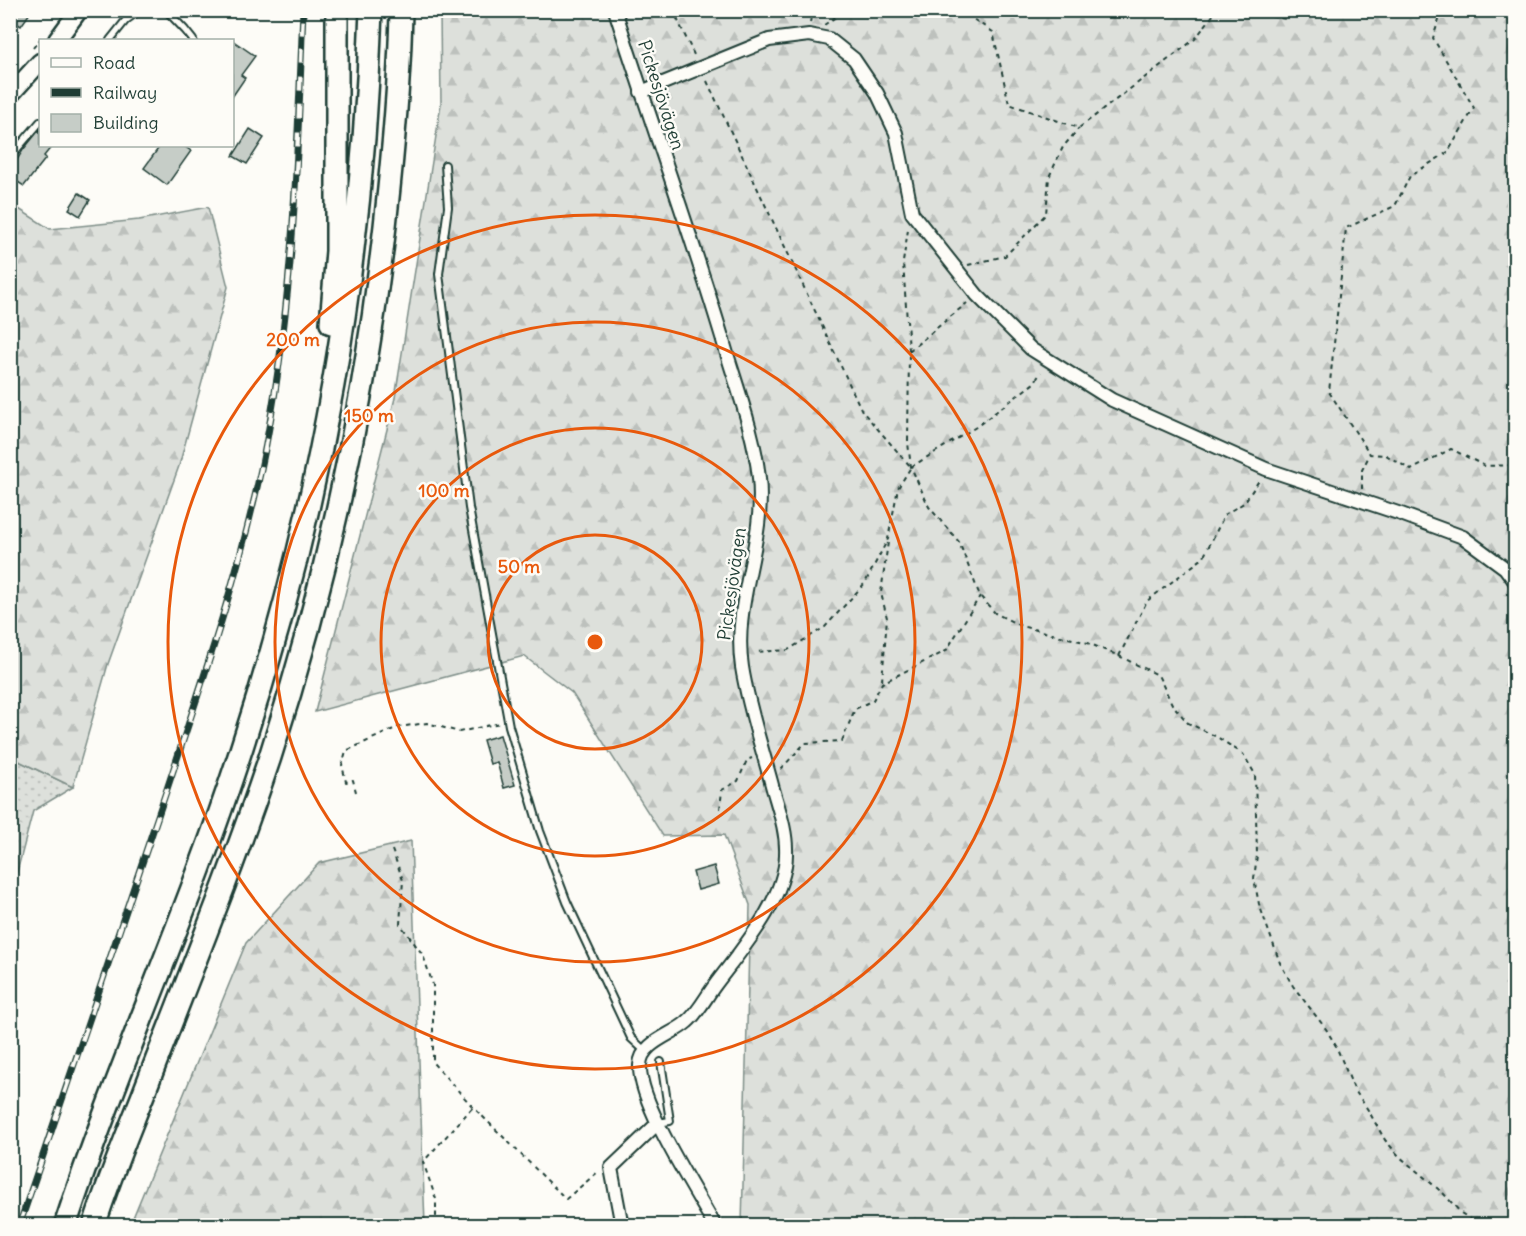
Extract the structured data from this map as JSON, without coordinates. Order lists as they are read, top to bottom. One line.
{"streets":{"street":["Pickesjövägen"]},"legend":["Road","Railway","Building"],"rings":["200 m","150 m","100 m","50 m"]}
